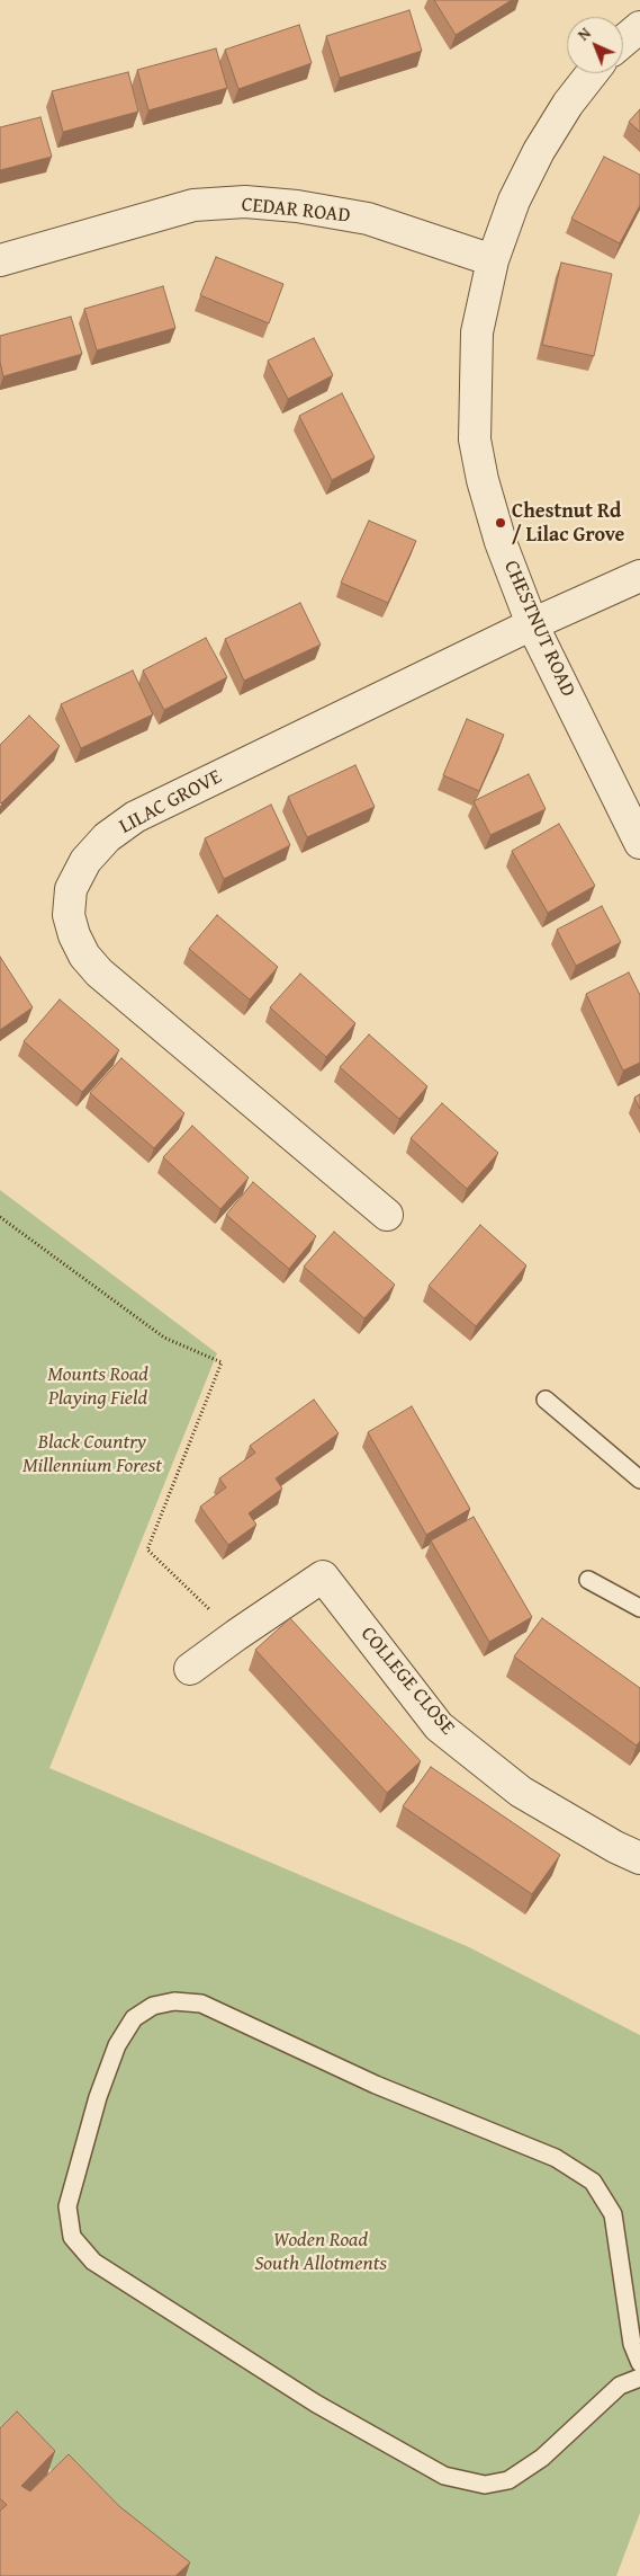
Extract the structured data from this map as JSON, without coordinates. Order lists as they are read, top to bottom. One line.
{"streets":{"street":["CEDAR ROAD","CHESTNUT ROAD","LILAC GROVE","COLLEGE CLOSE"]},"crossings":[["CEDAR ROAD","CHESTNUT ROAD"],["CHESTNUT ROAD","LILAC GROVE"]],"parks":["Mounts Road Playing Field","Black Country Millennium Forest","Woden Road South Allotments"],"places":["Chestnut Rd / Lilac Grove"],"north":"top left"}
